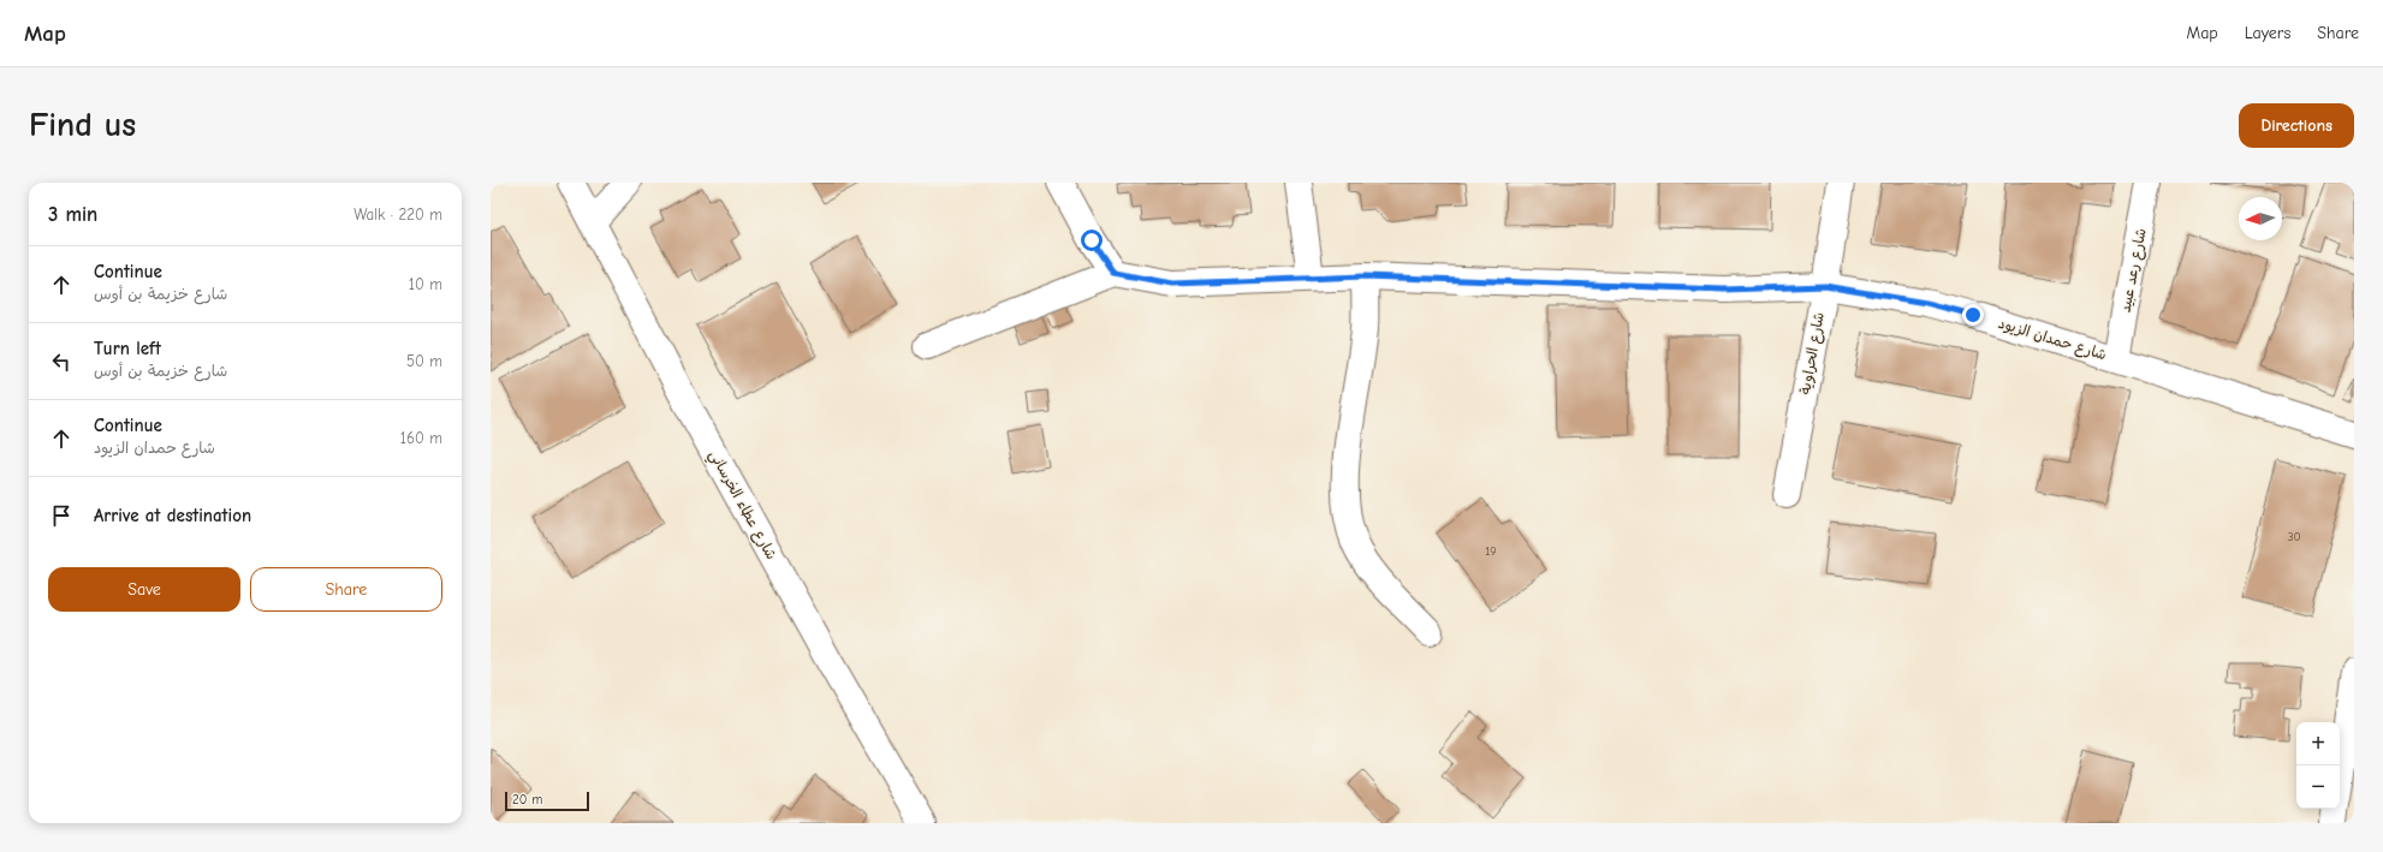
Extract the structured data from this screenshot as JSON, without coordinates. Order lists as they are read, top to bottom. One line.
{"streets":{"street":["شارع رعد عبيد","شارع حمدان الزيود","شارع الحراوية","شارع عطاء الخرساني"]},"crossings":[["شارع رعد عبيد","شارع حمدان الزيود"],["شارع حمدان الزيود","شارع الحراوية"]],"house_numbers":["30","19"],"scale_bar":"20 m","north":"left","page":{"header":"Map","nav":["Map","Layers","Share"],"buttons":["Directions",["Save","Share"]],"title":"Find us","heading":["3 min","Walk · 220 m"],"list":[["Continue","شارع خزيمة بن أوس","10 m"],["Turn left","شارع خزيمة بن أوس","50 m"],["Continue","شارع حمدان الزيود","160 m"],"Arrive at destination"],"map_buttons":["+","−"],"scale":"20 m"}}
